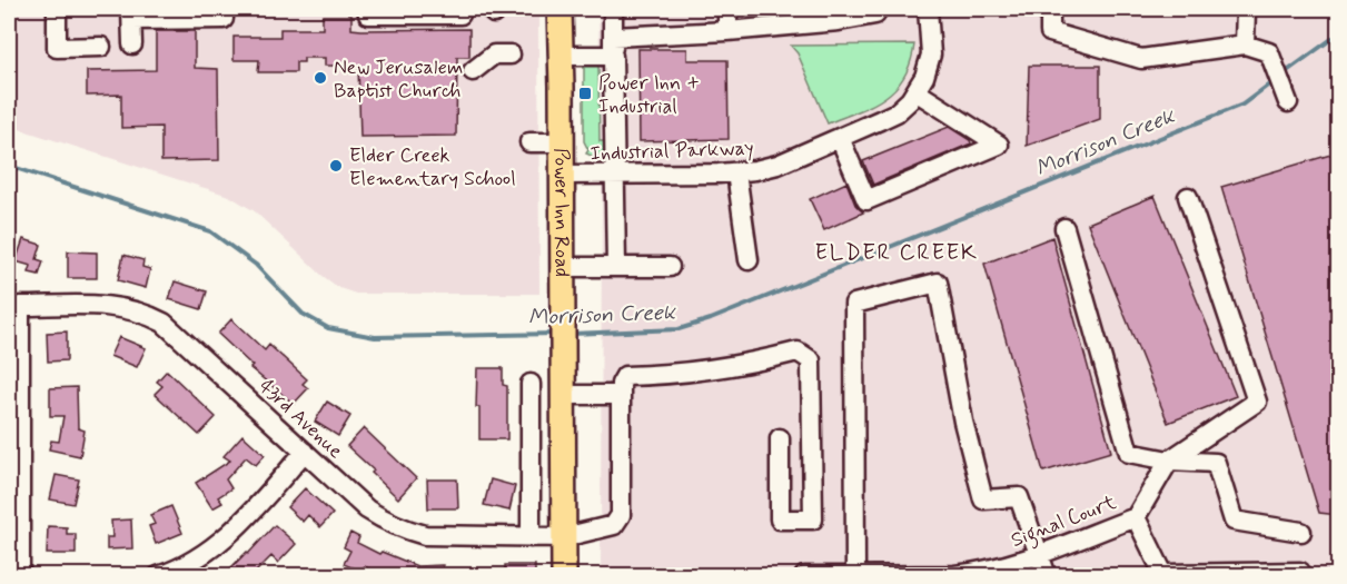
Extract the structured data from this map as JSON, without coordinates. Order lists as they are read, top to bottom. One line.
{"streets":{"main road":["Power Inn Road"],"street":["Industrial Parkway","43rd Avenue","Signal Court"]},"crossings":[["Industrial Parkway","Power Inn Road"],["Power Inn Road","43rd Avenue"]],"districts":["ELDER CREEK"],"water":["Morrison Creek"],"places":{"other":["New Jerusalem Baptist Church","Elder Creek Elementary School"],"transit":["Power Inn + Industrial"]}}
